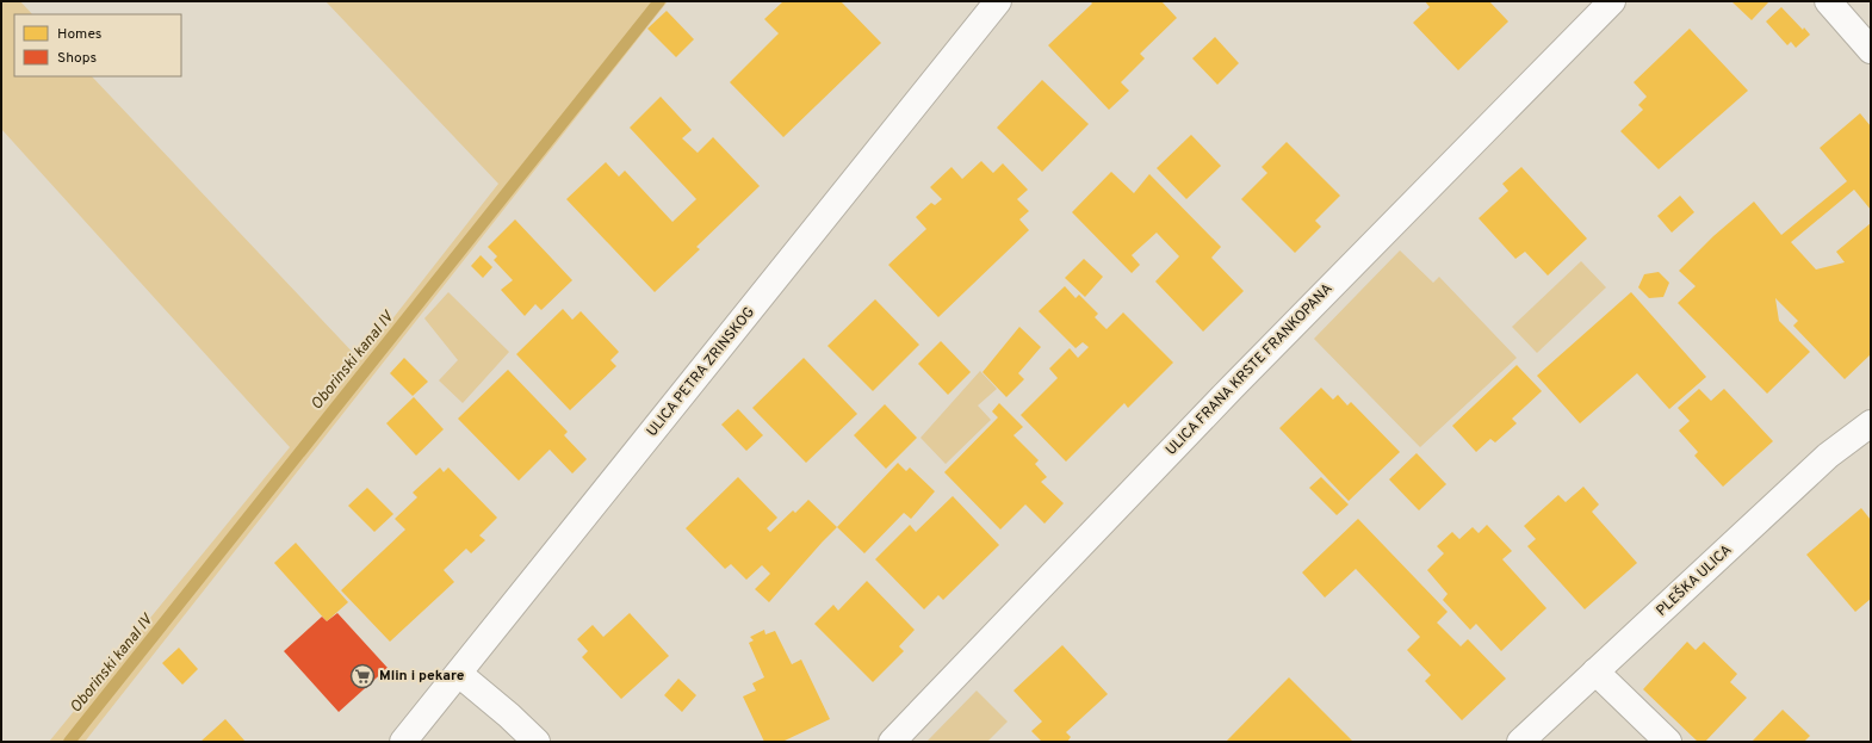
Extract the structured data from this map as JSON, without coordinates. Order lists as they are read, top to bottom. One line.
{"streets":{"street":["ULICA FRANA KRSTE FRANKOPANA","ULICA PETRA ZRINSKOG","PLEŠKA ULICA"]},"water":["Oborinski kanal IV"],"places":{"supermarket":["Mlin i pekare"]},"legend":["Homes","Shops"]}
